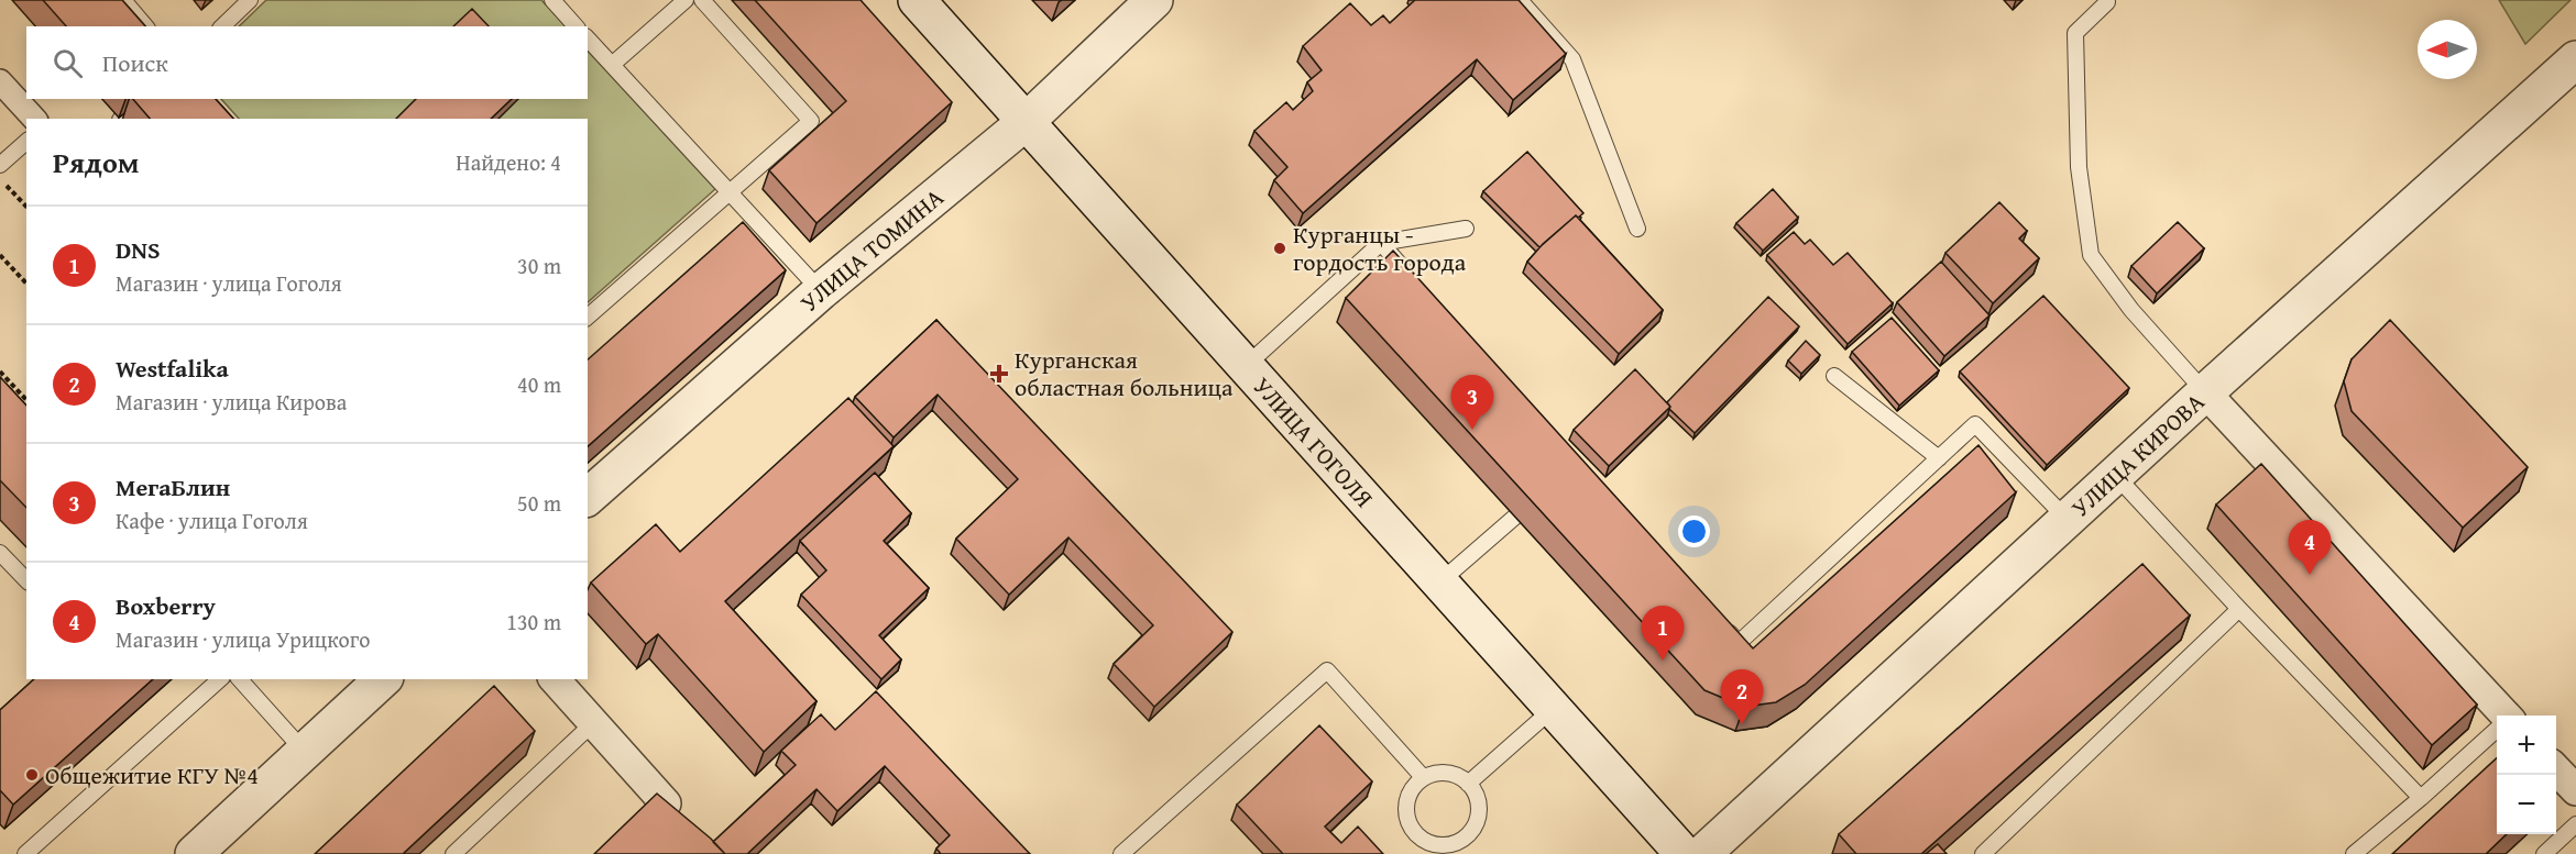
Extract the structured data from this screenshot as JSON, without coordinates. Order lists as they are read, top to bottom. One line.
{"streets":{"street":["УЛИЦА ТОМИНА","УЛИЦА ГОГОЛЯ","УЛИЦА КИРОВА"]},"crossings":[["УЛИЦА ТОМИНА","УЛИЦА ГОГОЛЯ"]],"places":{"other":["Курганцы - гордость города","Общежитие КГУ №4"],"health":["Курганская областная больница"]},"north":"left","page":{"search":"Поиск","heading":["Рядом","Найдено: 4"],"list":[{"mark":"1","name":"DNS","note":"Магазин · улица Гоголя","value":"30 m"},{"mark":"2","name":"Westfalika","note":"Магазин · улица Кирова","value":"40 m"},{"mark":"3","name":"МегаБлин","note":"Кафе · улица Гоголя","value":"50 m"},{"mark":"4","name":"Boxberry","note":"Магазин · улица Урицкого","value":"130 m"}],"pins":["3","4","1","2"],"map_buttons":["+","−"]}}
